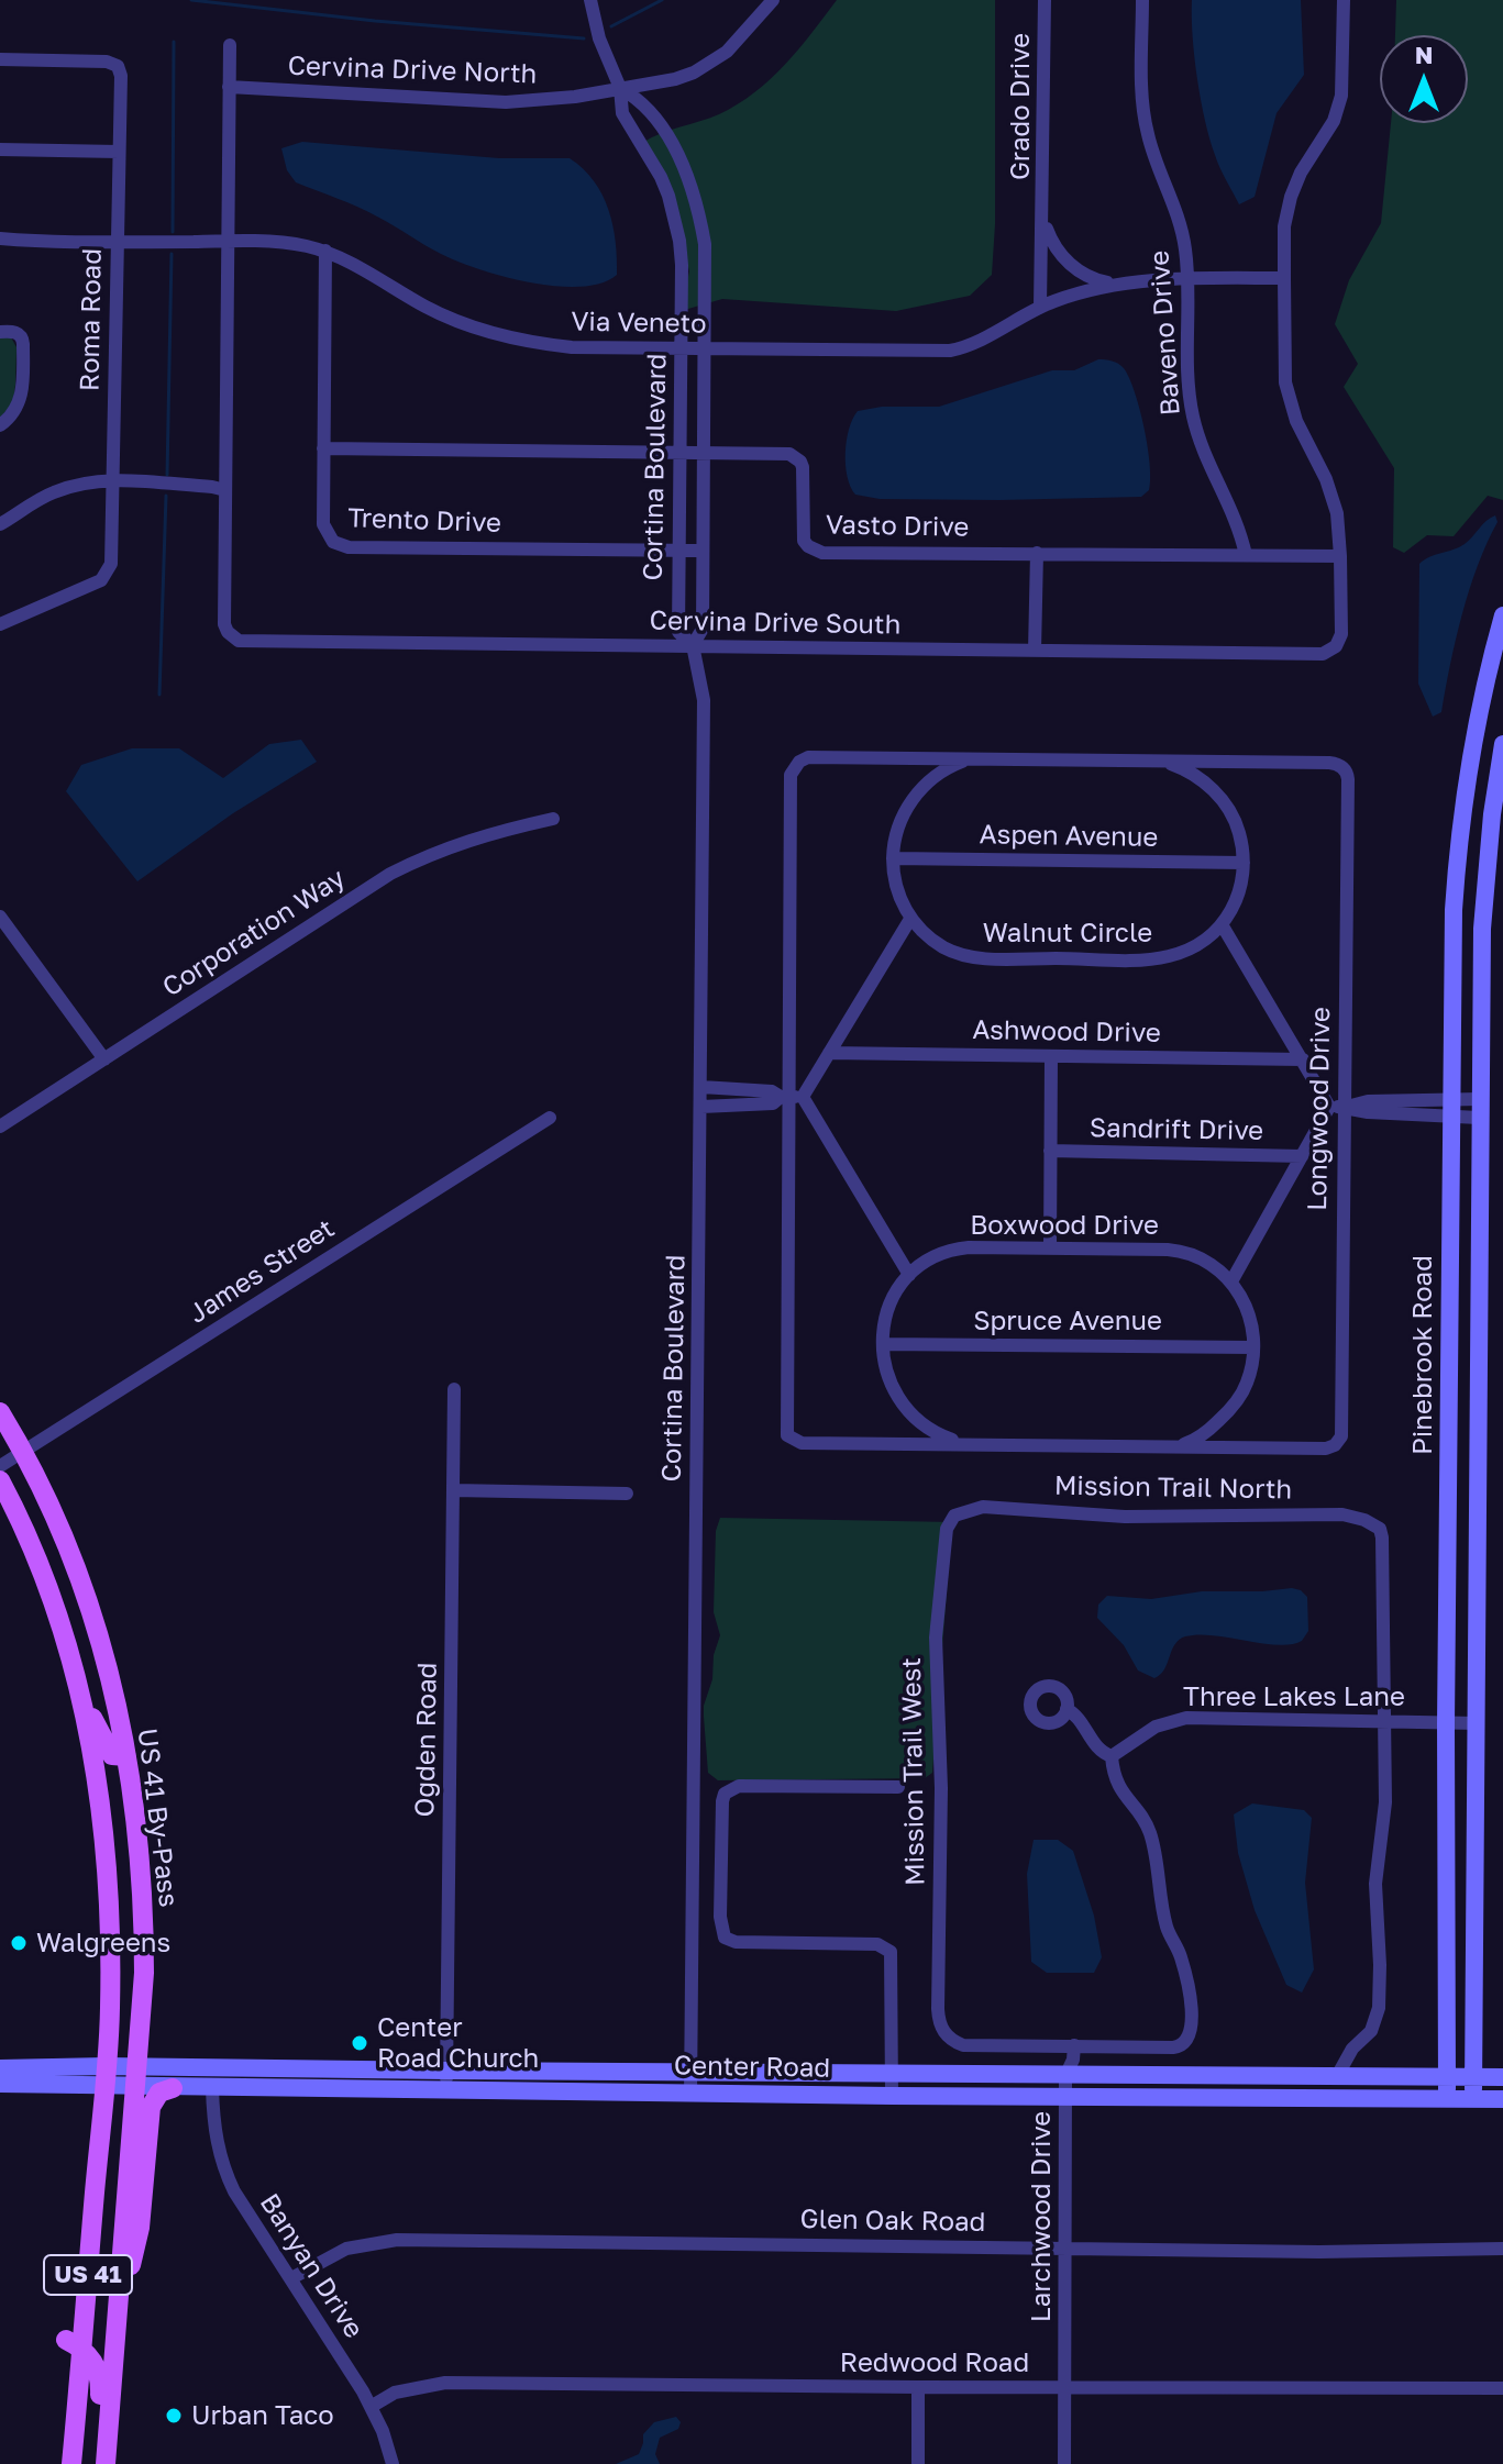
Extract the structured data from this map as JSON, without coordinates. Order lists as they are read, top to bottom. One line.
{"streets":{"main road":["US 41 By-Pass","US 41"],"street":["Cervina Drive North","Grado Drive","Roma Road","Via Veneto","Baveno Drive","Cortina Boulevard","Trento Drive","Vasto Drive","Cervina Drive South","Aspen Avenue","Corporation Way","Walnut Circle","Ashwood Drive","Longwood Drive","Sandrift Drive","Boxwood Drive","James Street","Spruce Avenue","Pinebrook Road","Mission Trail North","Three Lakes Lane","Ogden Road","Mission Trail West","Center Road","Larchwood Drive","Glen Oak Road","Banyan Drive","Redwood Road"]},"crossings":[["Cervina Drive North","Cortina Boulevard"],["Grado Drive","Via Veneto"],["Roma Road","Via Veneto"],["Via Veneto","Baveno Drive"],["Via Veneto","Cortina Boulevard"],["Via Veneto","Trento Drive"],["Via Veneto","Cervina Drive South"],["Baveno Drive","Vasto Drive"],["Cortina Boulevard","Trento Drive"],["Cortina Boulevard","Vasto Drive"],["Cortina Boulevard","Cervina Drive South"],["Cortina Boulevard","Center Road"],["Trento Drive","Vasto Drive"],["Vasto Drive","Cervina Drive South"],["Aspen Avenue","Walnut Circle"],["Walnut Circle","Longwood Drive"],["Longwood Drive","Boxwood Drive"],["Boxwood Drive","Spruce Avenue"],["James Street","US 41 By-Pass"],["Pinebrook Road","Three Lakes Lane"],["Pinebrook Road","Center Road"],["Mission Trail North","Three Lakes Lane"],["Mission Trail North","Mission Trail West"],["Ogden Road","Center Road"],["US 41 By-Pass","Center Road"],["Center Road","Larchwood Drive"],["Center Road","Banyan Drive"],["Larchwood Drive","Glen Oak Road"],["Larchwood Drive","Redwood Road"],["Glen Oak Road","Banyan Drive"],["Banyan Drive","Redwood Road"]],"places":["Walgreens","Center Road Church","Urban Taco"],"north":"top"}
